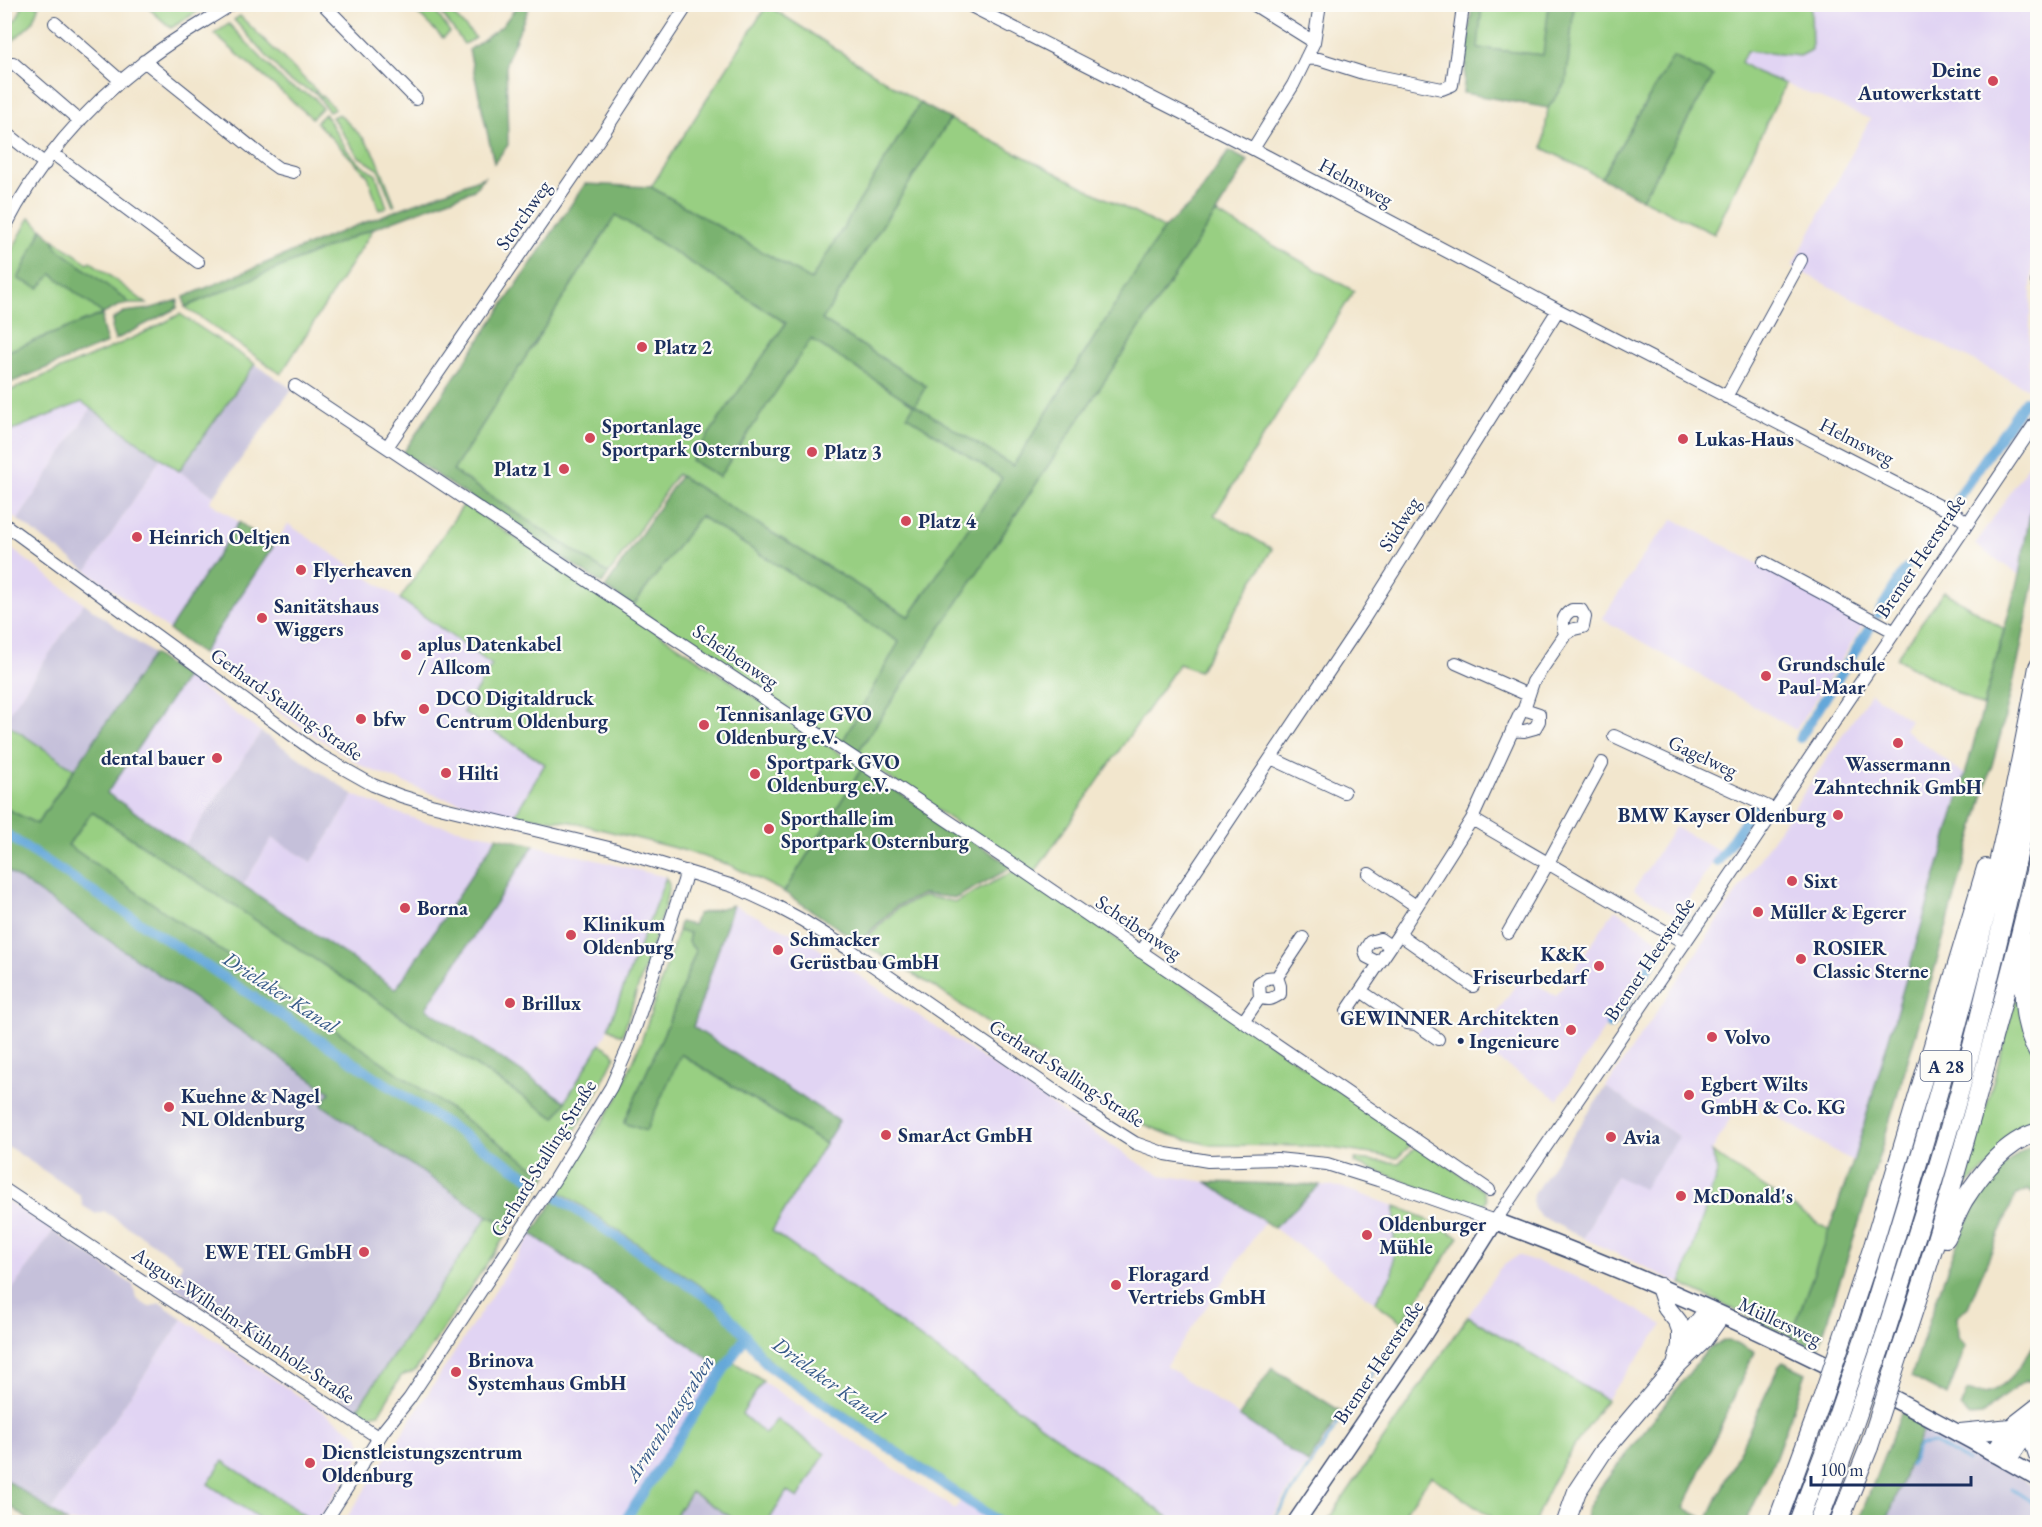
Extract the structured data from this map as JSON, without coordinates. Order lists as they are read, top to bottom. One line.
{"streets":{"highway":["A 28"],"main road":["Bremer Heerstraße","Müllersweg"],"street":["Helmsweg","Storchweg","Südweg","Scheibenweg","Gerhard-Stalling-Straße","Gagelweg","August-Wilhelm-Kühnholz-Straße"]},"crossings":[["Helmsweg","Südweg"],["Helmsweg","Bremer Heerstraße"],["Storchweg","Scheibenweg"],["Südweg","Scheibenweg"],["Bremer Heerstraße","Gerhard-Stalling-Straße"],["Bremer Heerstraße","Gagelweg"],["Bremer Heerstraße","Müllersweg"],["Gerhard-Stalling-Straße","Müllersweg"],["Gerhard-Stalling-Straße","August-Wilhelm-Kühnholz-Straße"]],"water":["Drielaker Kanal","Armenhausgraben"],"places":["Deine Autowerkstatt","Platz 2","Sportanlage Sportpark Osternburg","Lukas-Haus","Platz 3","Platz 1","Platz 4","Heinrich Oeltjen","Flyerheaven","Sanitätshaus Wiggers","aplus Datenkabel / Allcom","Grundschule Paul-Maar","DCO Digitaldruck Centrum Oldenburg","bfw","Tennisanlage GVO Oldenburg e.V.","Wassermann Zahntechnik GmbH","dental bauer","Hilti","Sportpark GVO Oldenburg e.V.","BMW Kayser Oldenburg","Sporthalle im Sportpark Osternburg","Sixt","Borna","Müller & Egerer","Klinikum Oldenburg","Schmacker Gerüstbau GmbH","ROSIER Classic Sterne","K&K Friseurbedarf","Brillux","GEWINNER Architekten • Ingenieure","Volvo","Egbert Wilts GmbH & Co. KG","Kuehne & Nagel NL Oldenburg","SmarAct GmbH","Avia","McDonald's","Oldenburger Mühle","EWE TEL GmbH","Floragard Vertriebs GmbH","Brinova Systemhaus GmbH","Dienstleistungszentrum Oldenburg"],"scale_bar":"100 m"}
